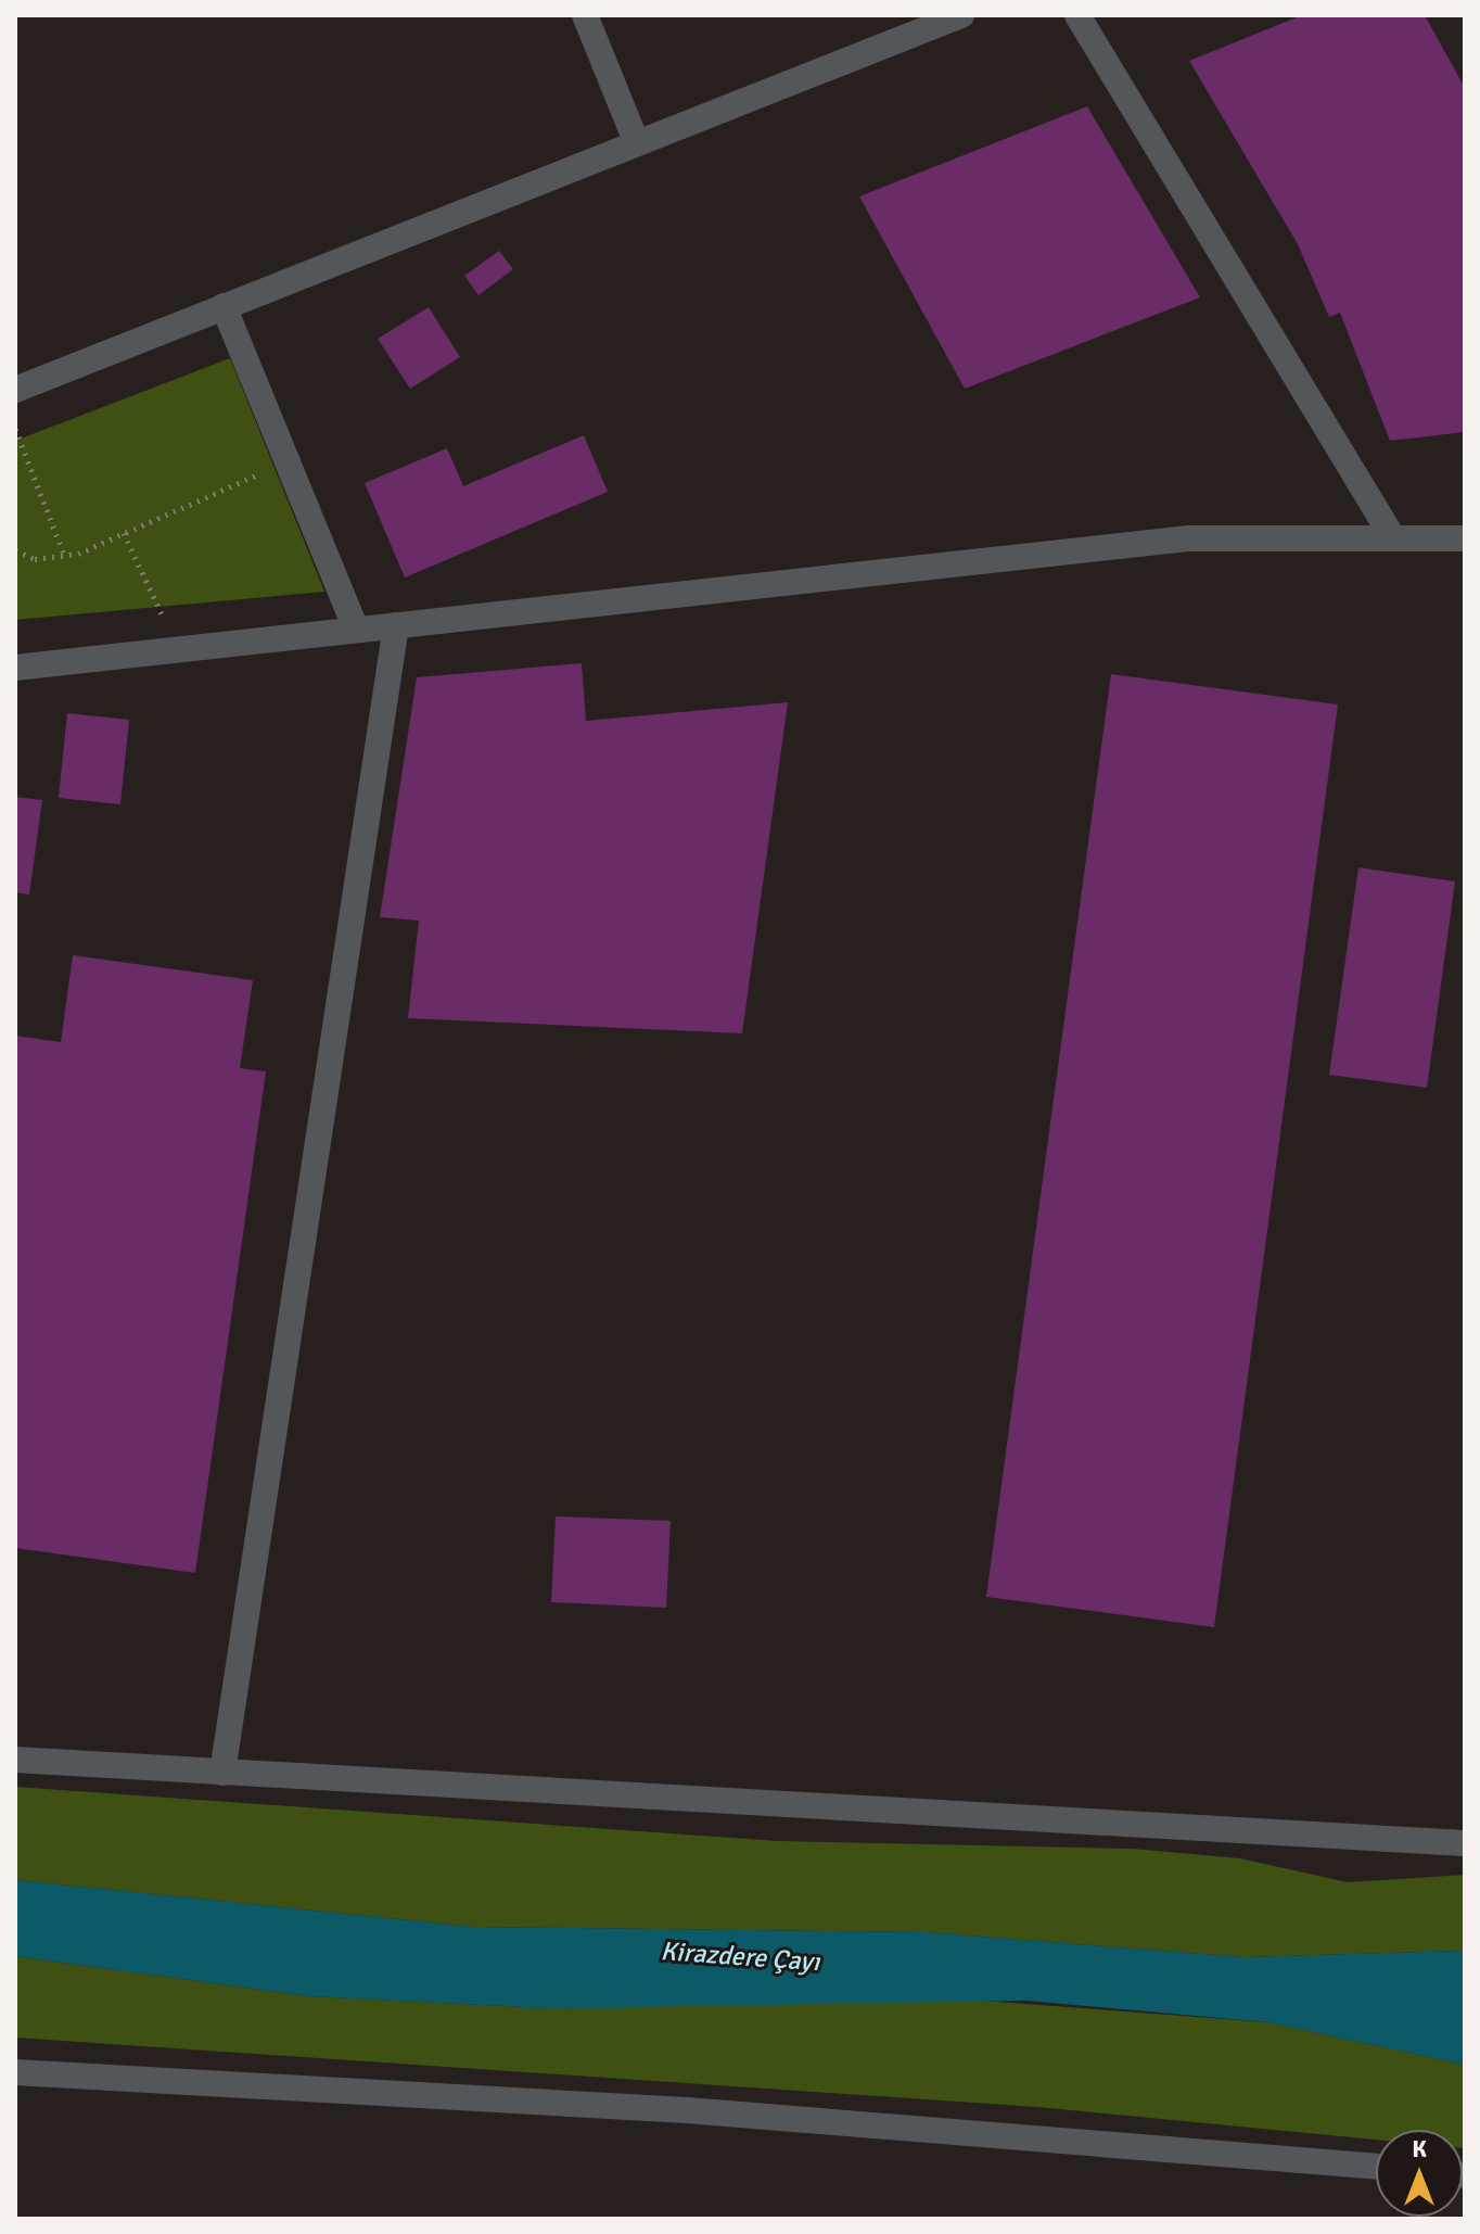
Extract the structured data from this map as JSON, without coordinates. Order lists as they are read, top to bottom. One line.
{"water":["Kirazdere Çayı"],"north":"top"}
